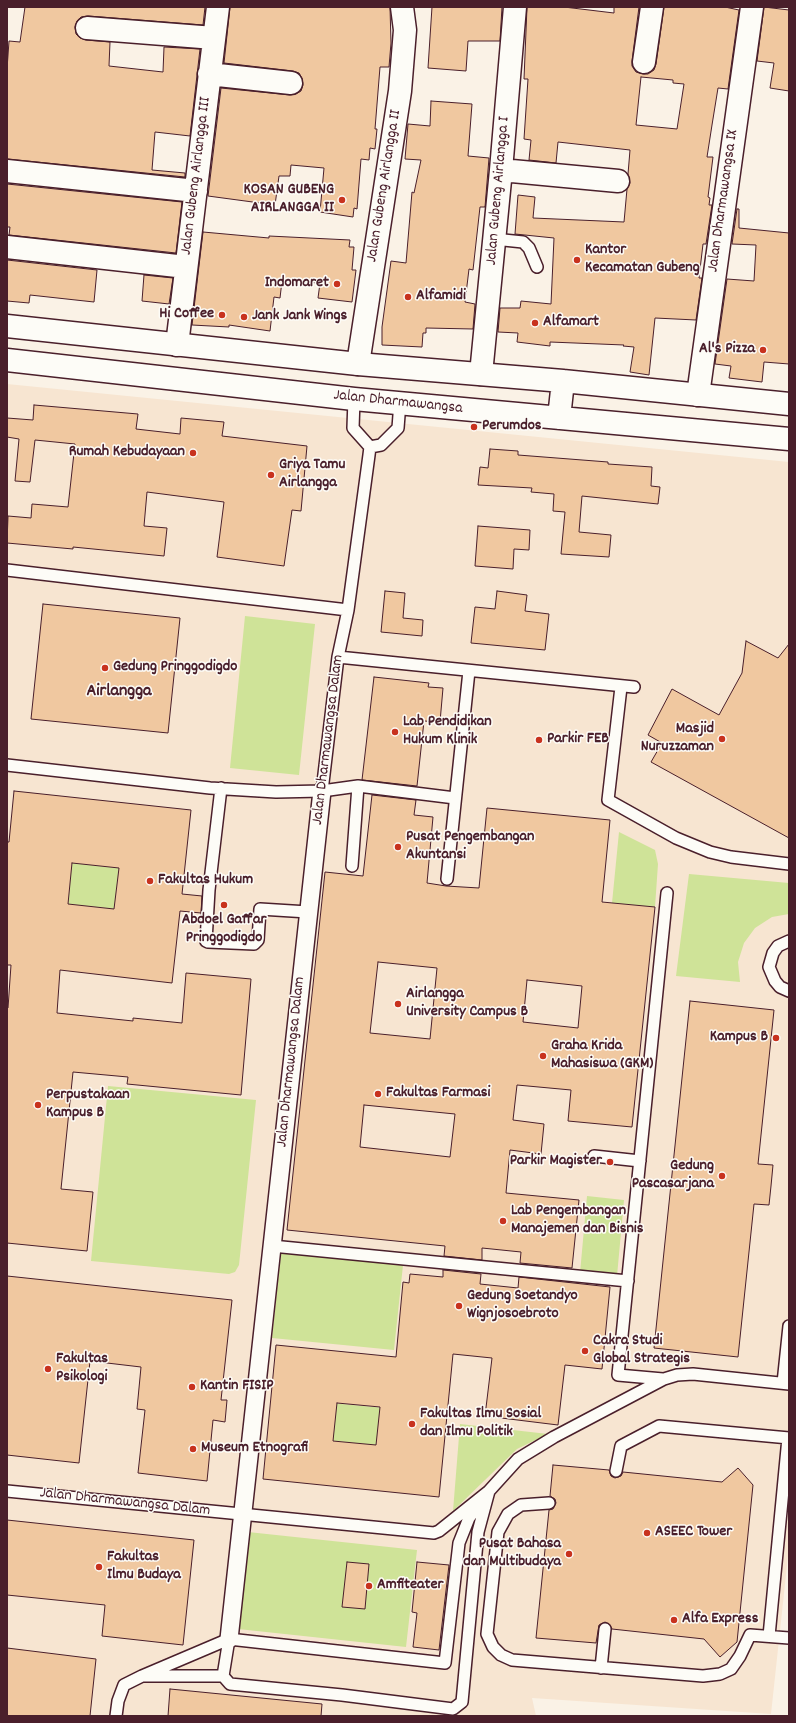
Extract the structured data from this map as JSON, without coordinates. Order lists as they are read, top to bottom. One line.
{"streets":{"street":["Jalan Gubeng Airlangga III","Jalan Gubeng Airlangga II","Jalan Gubeng Airlangga I","Jalan Dharmawangsa IX","Jalan Dharmawangsa","Jalan Dharmawangsa Dalam"]},"districts":["Airlangga"],"places":["KOSAN GUBENG AIRLANGGA II","Kantor Kecamatan Gubeng","Indomaret","Alfamidi","Hi Coffee","Jank Jank Wings","Alfamart","Al's Pizza","Perumdos","Rumah Kebudayaan","Griya Tamu Airlangga","Gedung Pringgodigdo","Lab Pendidikan Hukum Klinik","Masjid Nuruzzaman","Parkir FEB","Pusat Pengembangan Akuntansi","Fakultas Hukum","Abdoel Gaffar Pringgodigdo","Airlangga University Campus B","Kampus B","Graha Krida Mahasiswa (GKM)","Fakultas Farmasi","Perpustakaan Kampus B","Parkir Magister","Gedung Pascasarjana","Lab Pengembangan Manajemen dan Bisnis","Gedung Soetandyo Wignjosoebroto","Cakra Studi Global Strategis","Fakultas Psikologi","Kantin FISIP","Fakultas Ilmu Sosial dan Ilmu Politik","Museum Etnografi","ASEEC Tower","Pusat Bahasa dan Multibudaya","Fakultas Ilmu Budaya","Amfiteater","Alfa Express"]}
